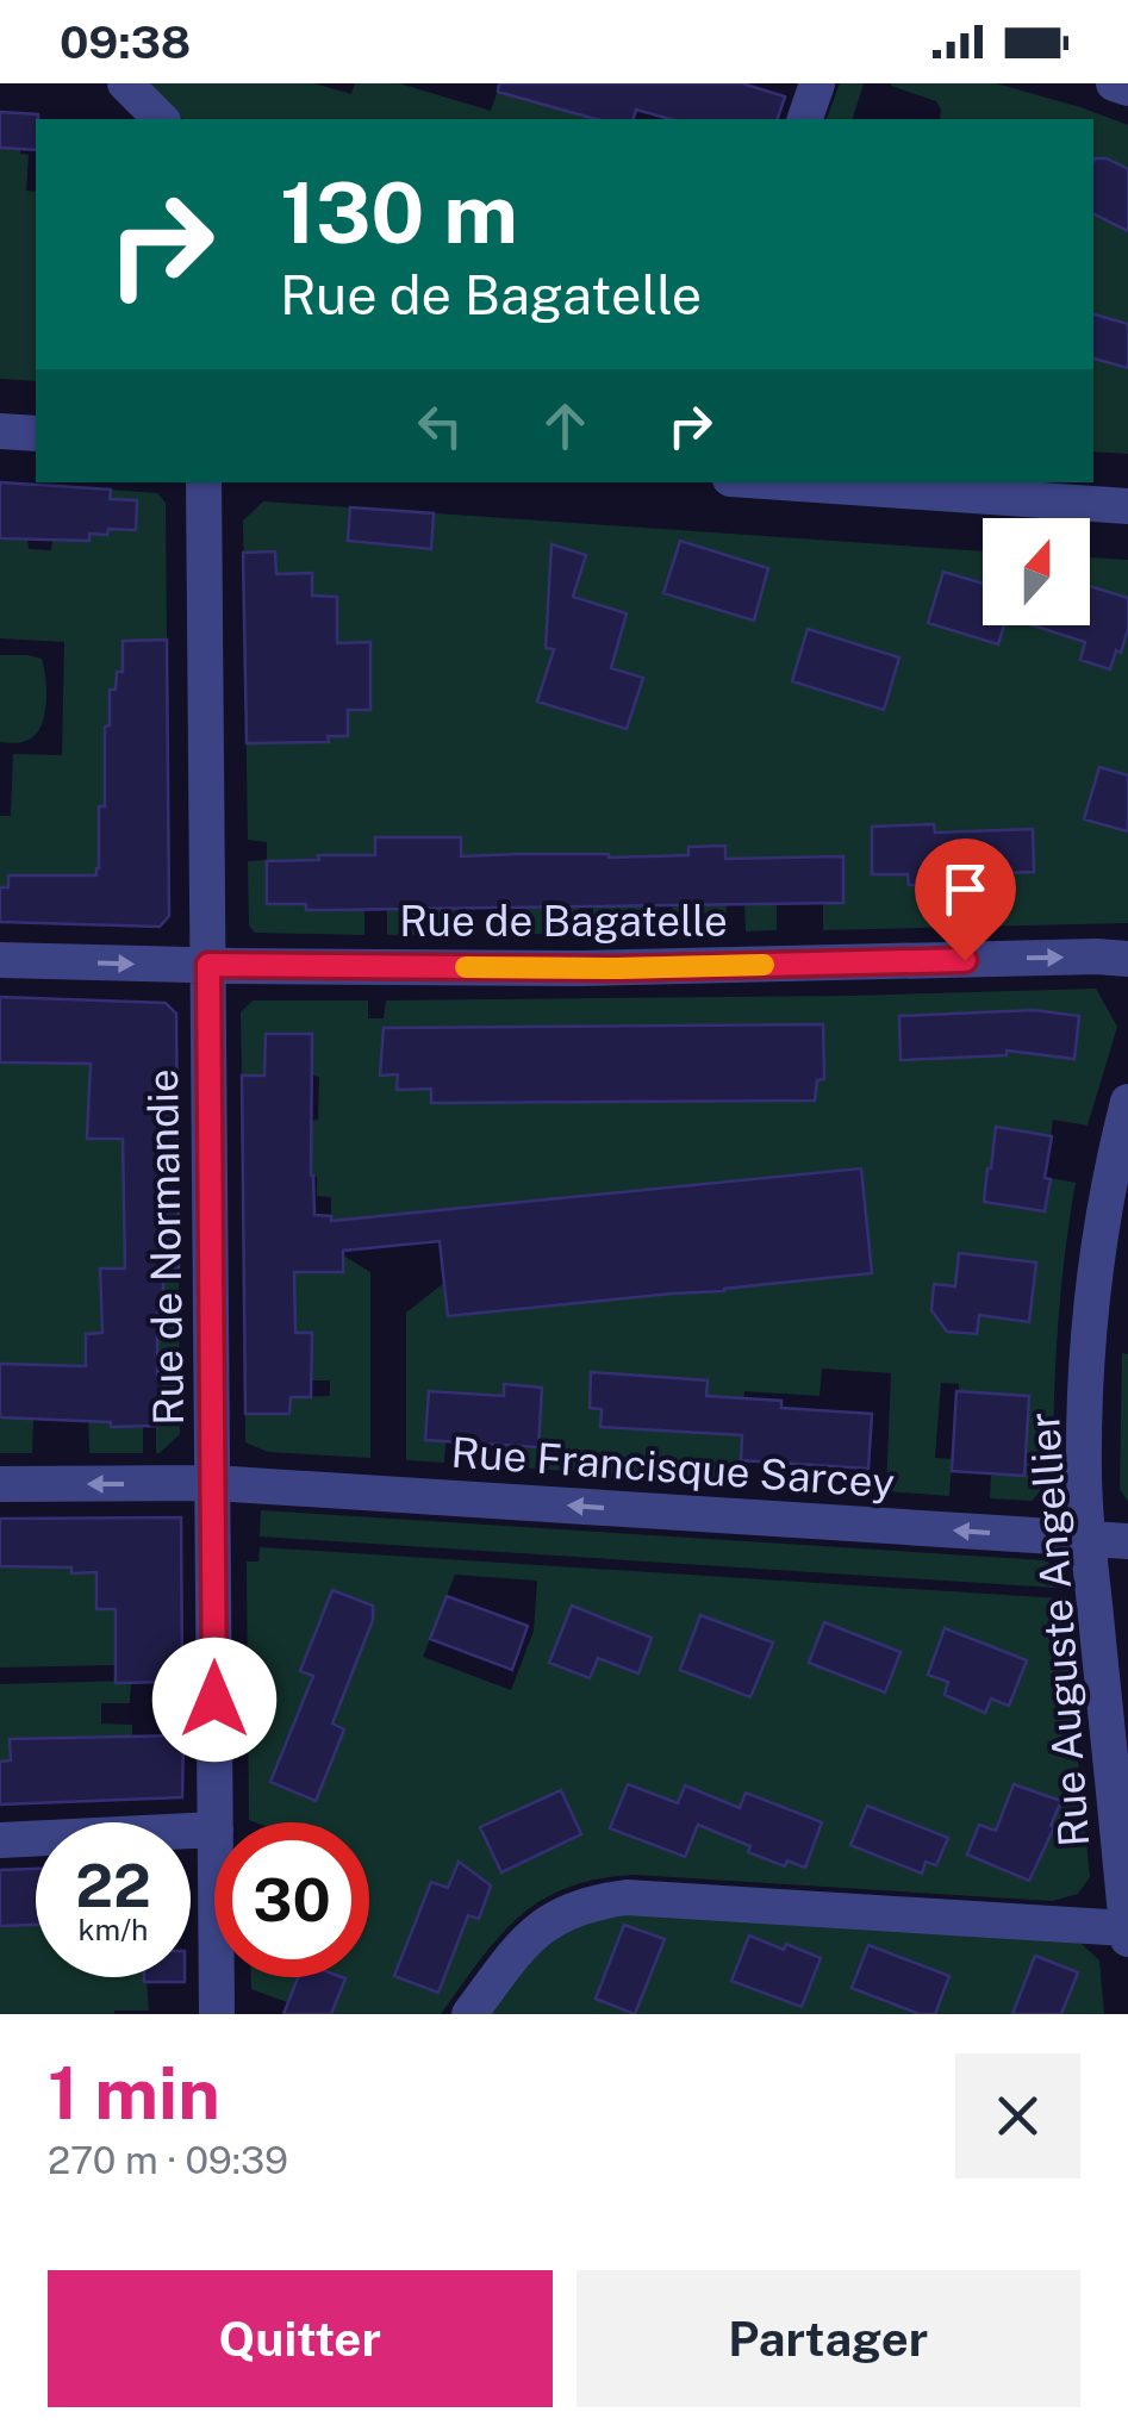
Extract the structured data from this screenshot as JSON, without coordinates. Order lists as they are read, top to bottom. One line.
{"streets":{"street":["Rue de Bagatelle","Rue de Normandie","Rue Francisque Sarcey","Rue Auguste Angellier"]},"crossings":[["Rue de Bagatelle","Rue de Normandie"],["Rue de Normandie","Rue Francisque Sarcey"],["Rue Francisque Sarcey","Rue Auguste Angellier"]],"one_way":["Rue de Bagatelle","Rue Francisque Sarcey"],"north":"top","page":{"status":"09:38","turn":["130 m","Rue de Bagatelle"],"speed":"22 km/h","limit":"30","heading":["1 min","270 m · 09:39"],"buttons":["Quitter","Partager"]}}
